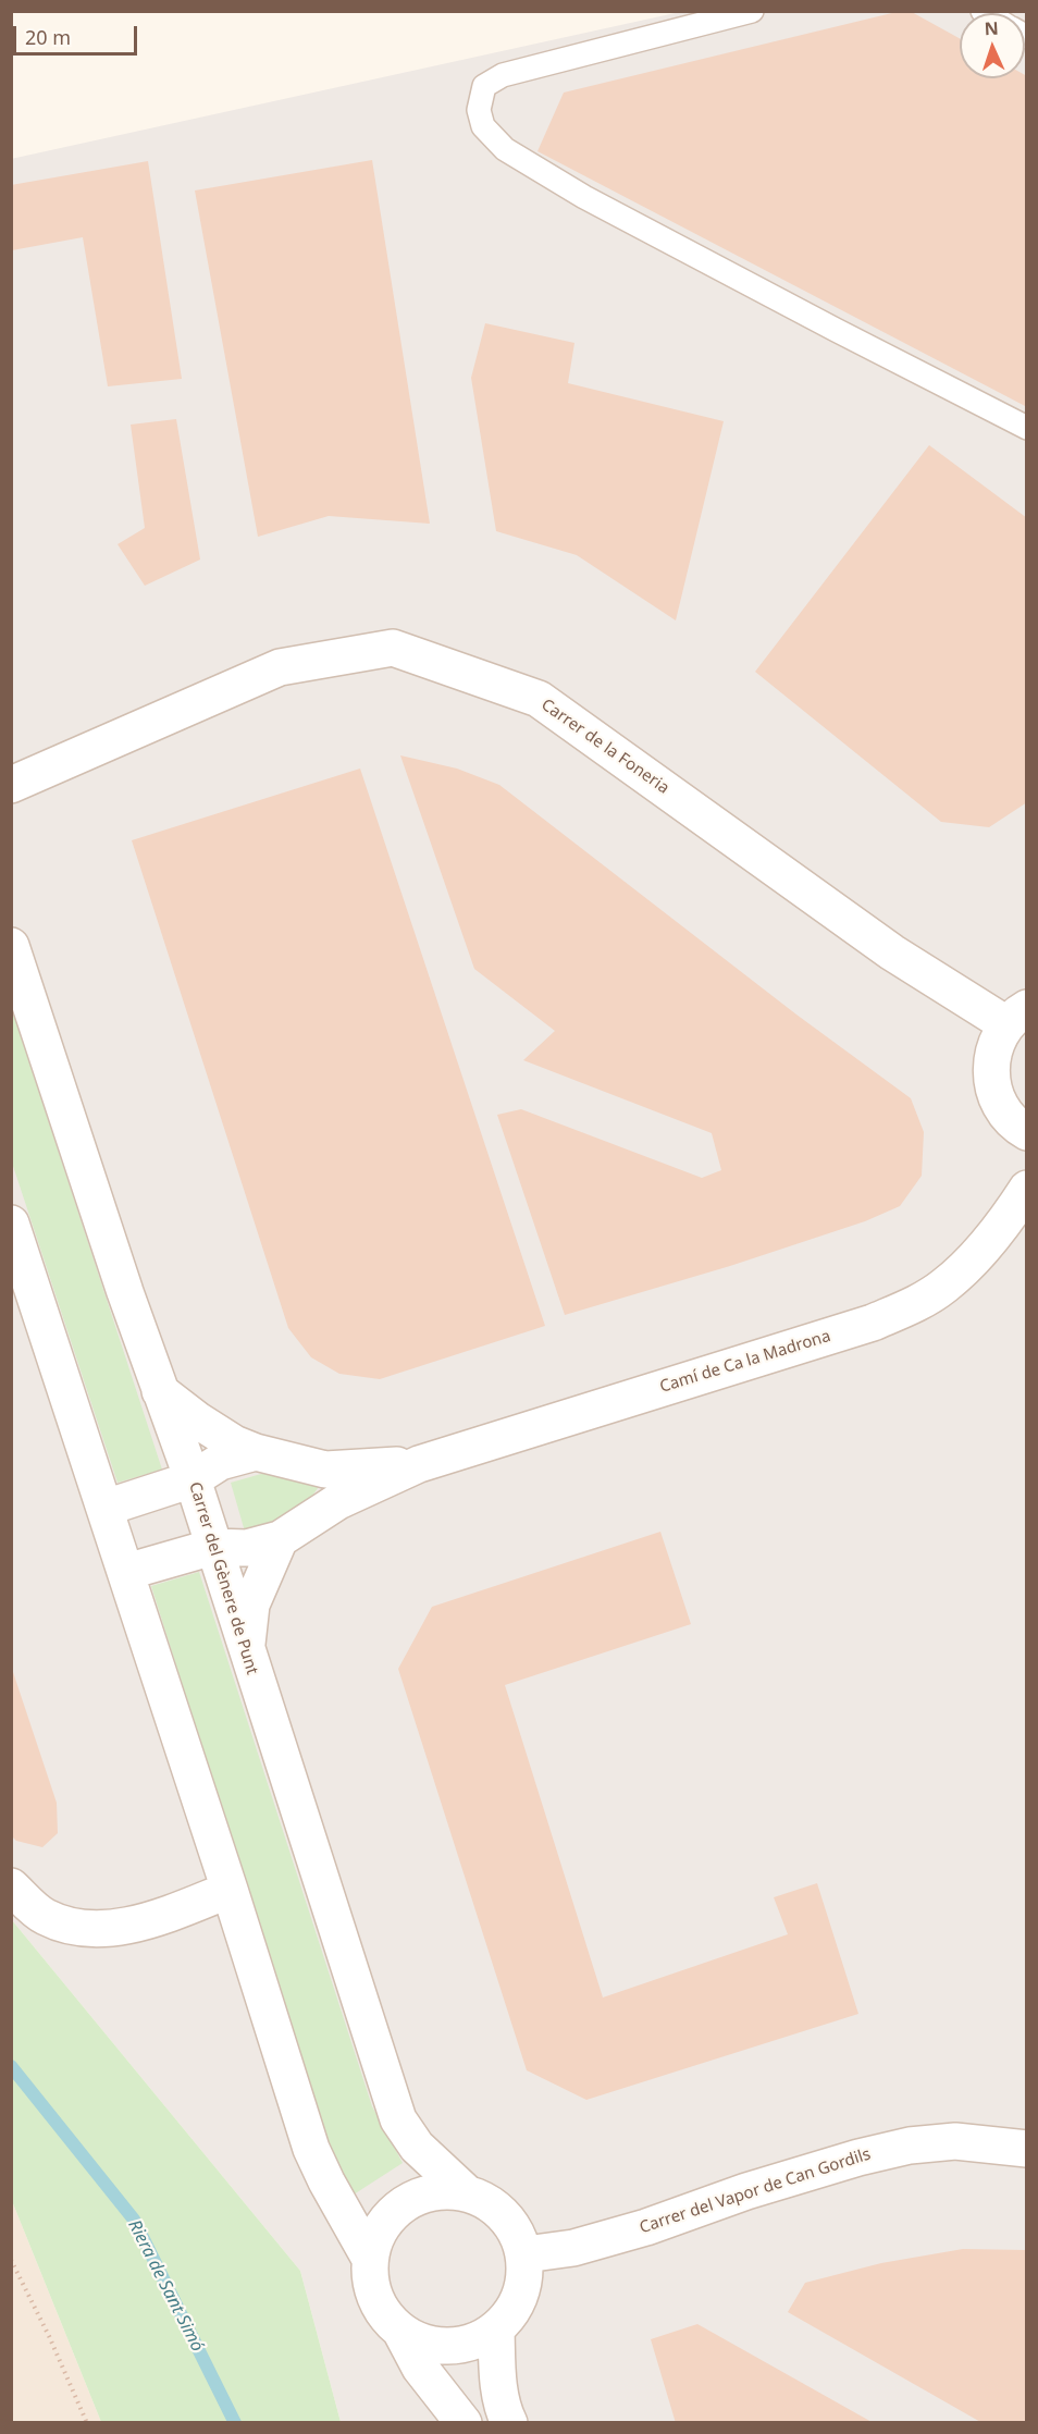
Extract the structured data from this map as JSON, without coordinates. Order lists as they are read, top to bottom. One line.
{"streets":{"street":["Carrer de la Foneria","Camí de Ca la Madrona","Carrer del Gènere de Punt","Carrer del Vapor de Can Gordils"]},"crossings":[["Camí de Ca la Madrona","Carrer del Gènere de Punt"],["Carrer del Gènere de Punt","Carrer del Vapor de Can Gordils"]],"water":["Riera de Sant Simó"],"scale_bar":"20 m","north":"top"}
